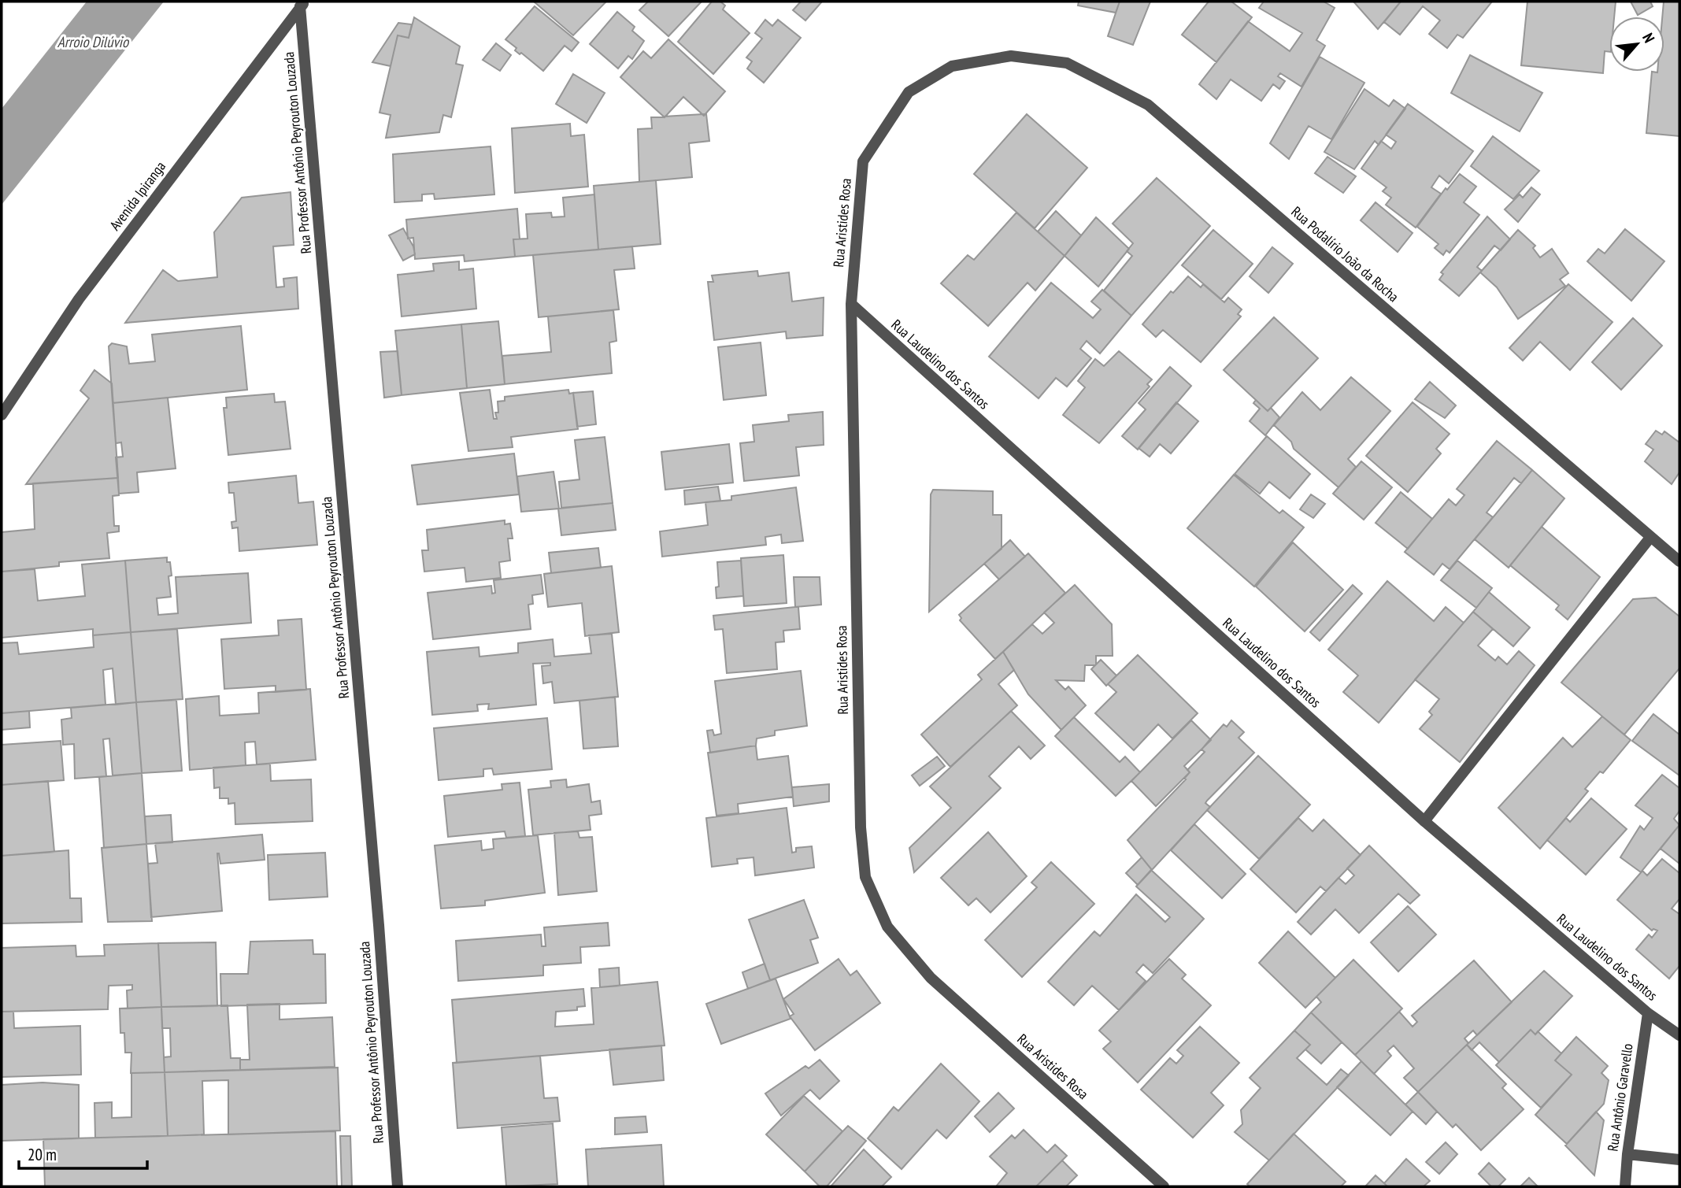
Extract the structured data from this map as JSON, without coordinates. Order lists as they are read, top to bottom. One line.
{"streets":{"street":["Rua Professor Antônio Peyrouton Louzada","Avenida Ipiranga","Rua Aristides Rosa","Rua Podalírio João da Rocha","Rua Laudelino dos Santos","Rua Antônio Garavello"]},"crossings":[["Rua Professor Antônio Peyrouton Louzada","Avenida Ipiranga"],["Rua Aristides Rosa","Rua Podalírio João da Rocha"],["Rua Aristides Rosa","Rua Laudelino dos Santos"],["Rua Laudelino dos Santos","Rua Antônio Garavello"]],"water":["Arroio Dilúvio"],"scale_bar":"20 m","north":"top right"}
